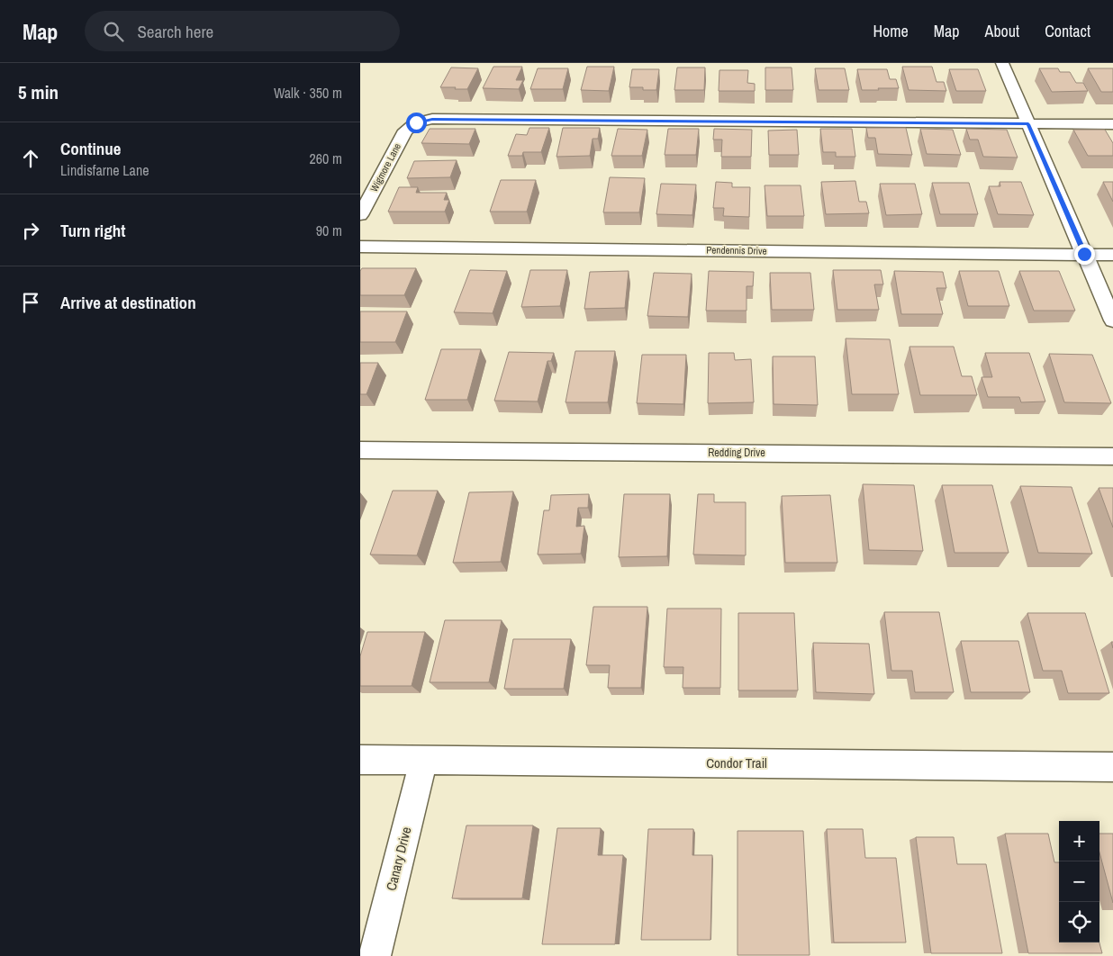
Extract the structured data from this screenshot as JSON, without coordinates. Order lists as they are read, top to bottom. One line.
{"streets":{"street":["Wigmore Lane","Pendennis Drive","Redding Drive","Condor Trail","Canary Drive"]},"crossings":[["Condor Trail","Canary Drive"]],"page":{"header":"Map","search":"Search here","nav":["Home","Map","About","Contact"],"heading":["5 min","Walk · 350 m"],"list":[["Continue","Lindisfarne Lane","260 m"],["Turn right","90 m"],"Arrive at destination"],"map_buttons":["+","−"]}}
